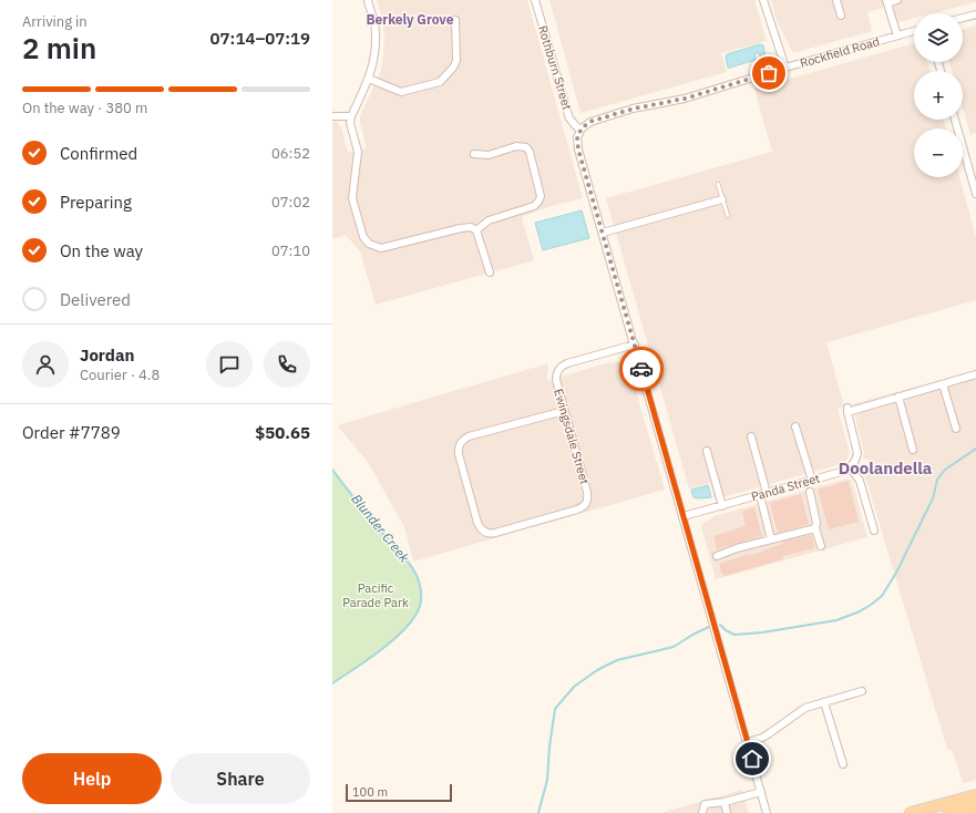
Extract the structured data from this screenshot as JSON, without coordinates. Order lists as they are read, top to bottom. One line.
{"streets":{"street":["Rockfield Road","Rothburn Street","Ewingsdale Street","Panda Street"]},"crossings":[["Rockfield Road","Rothburn Street"]],"districts":["Berkely Grove","Doolandella"],"water":["Blunder Creek"],"parks":["Pacific Parade Park"],"scale_bar":"100 m","page":{"heading":["2 min","Arriving in","07:14–07:19"],"panel":["Jordan","Courier · 4.8","Order #7789","$50.65"],"map_buttons":["+","−"],"bar":"On the way · 380 m","list":[["Confirmed","06:52"],["Preparing","07:02"],["On the way","07:10"],"Delivered"],"buttons":["Help","Share"],"scale":"100 m"}}
